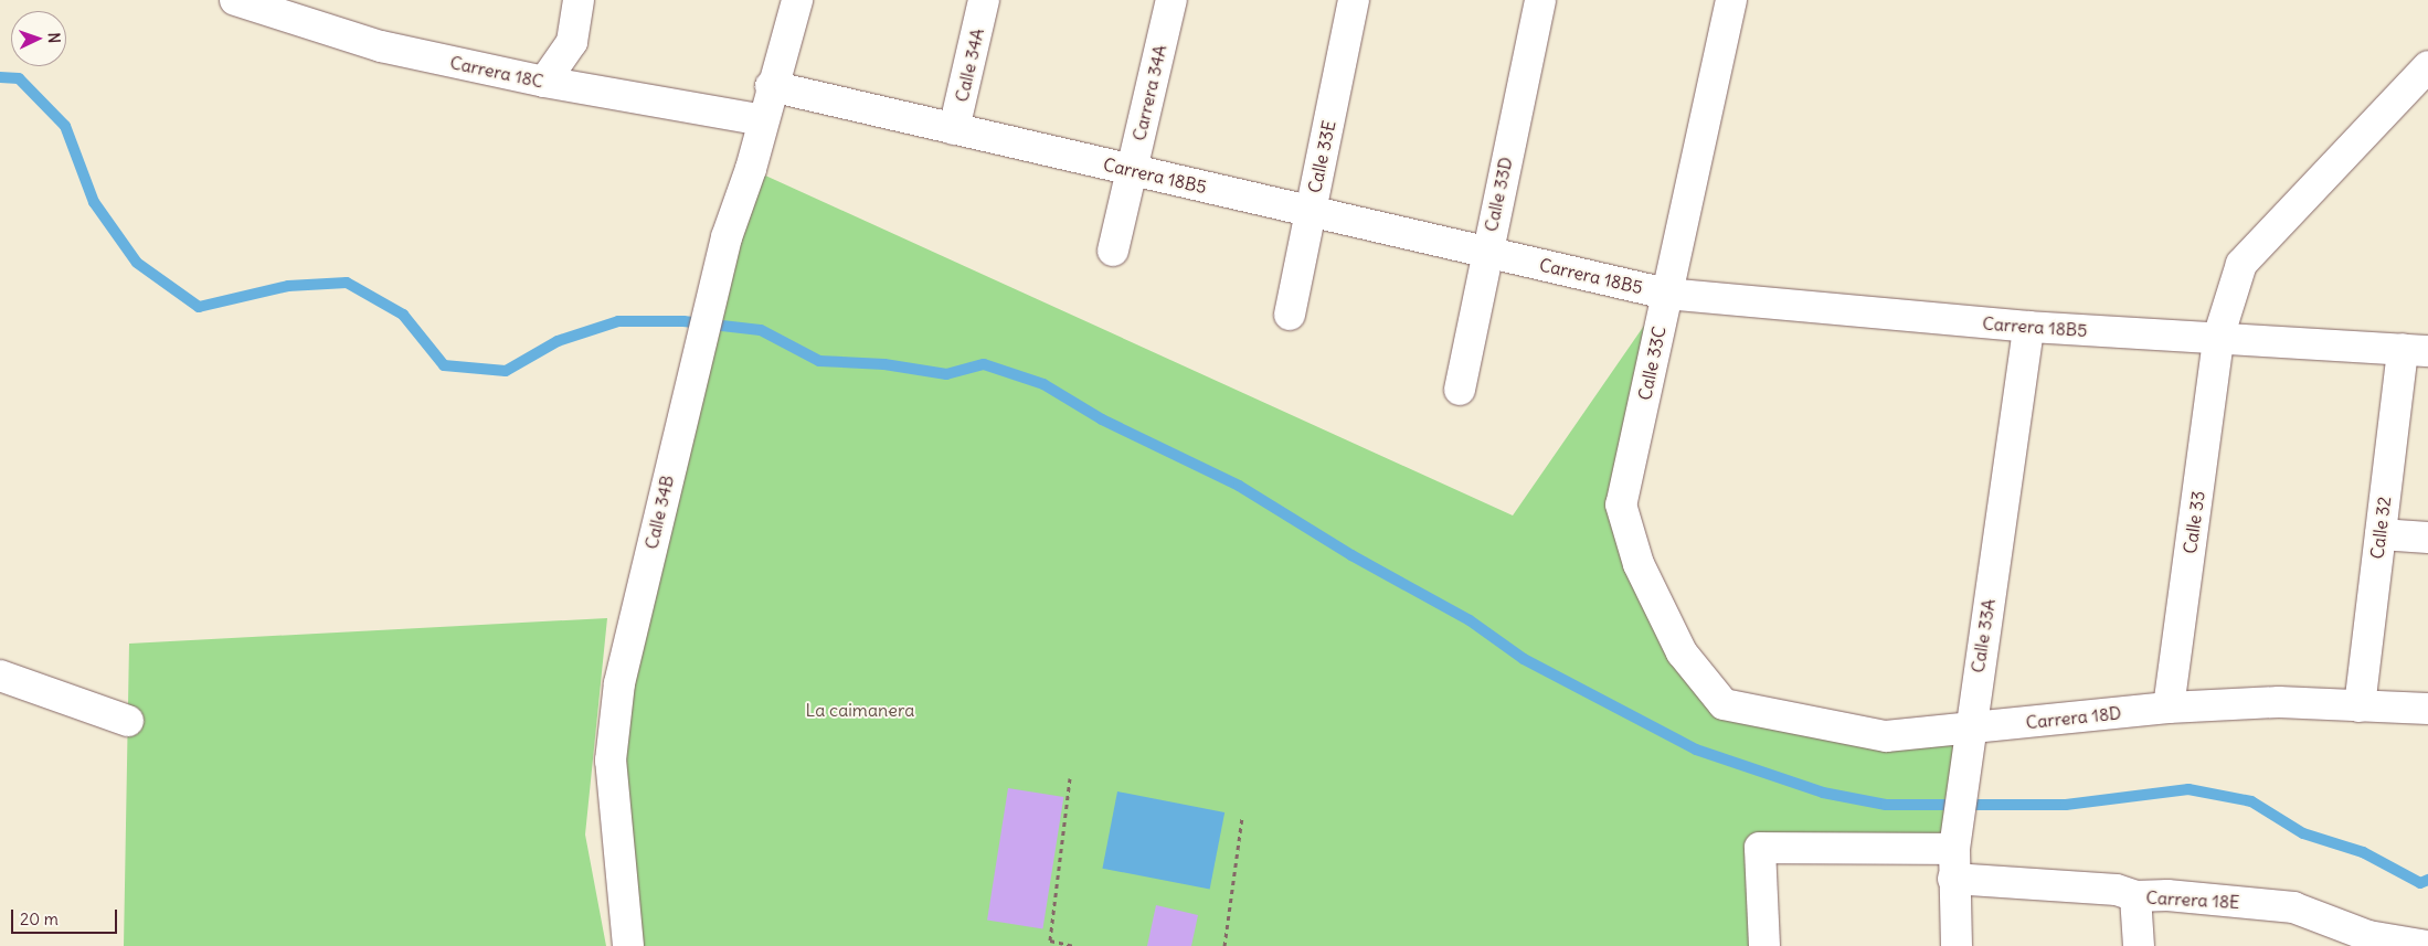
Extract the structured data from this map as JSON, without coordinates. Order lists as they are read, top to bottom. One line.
{"streets":{"street":["Calle 34A","Carrera 18C","Carrera 34A","Calle 33E","Carrera 18B5","Calle 33D","Calle 33C","Calle 34B","Calle 33","Calle 32","Calle 33A","Carrera 18D","Carrera 18E"]},"crossings":[["Calle 34A","Carrera 18B5"],["Carrera 18C","Calle 34B"],["Carrera 34A","Carrera 18B5"],["Calle 33E","Carrera 18B5"],["Carrera 18B5","Calle 33D"],["Carrera 18B5","Calle 33C"],["Carrera 18B5","Calle 34B"],["Carrera 18B5","Calle 33"],["Carrera 18B5","Calle 32"],["Carrera 18B5","Calle 33A"],["Calle 33C","Carrera 18D"],["Calle 33","Carrera 18D"],["Calle 32","Carrera 18D"],["Calle 33A","Carrera 18D"],["Calle 33A","Carrera 18E"]],"parks":["La caimanera"],"scale_bar":"20 m","north":"right"}
